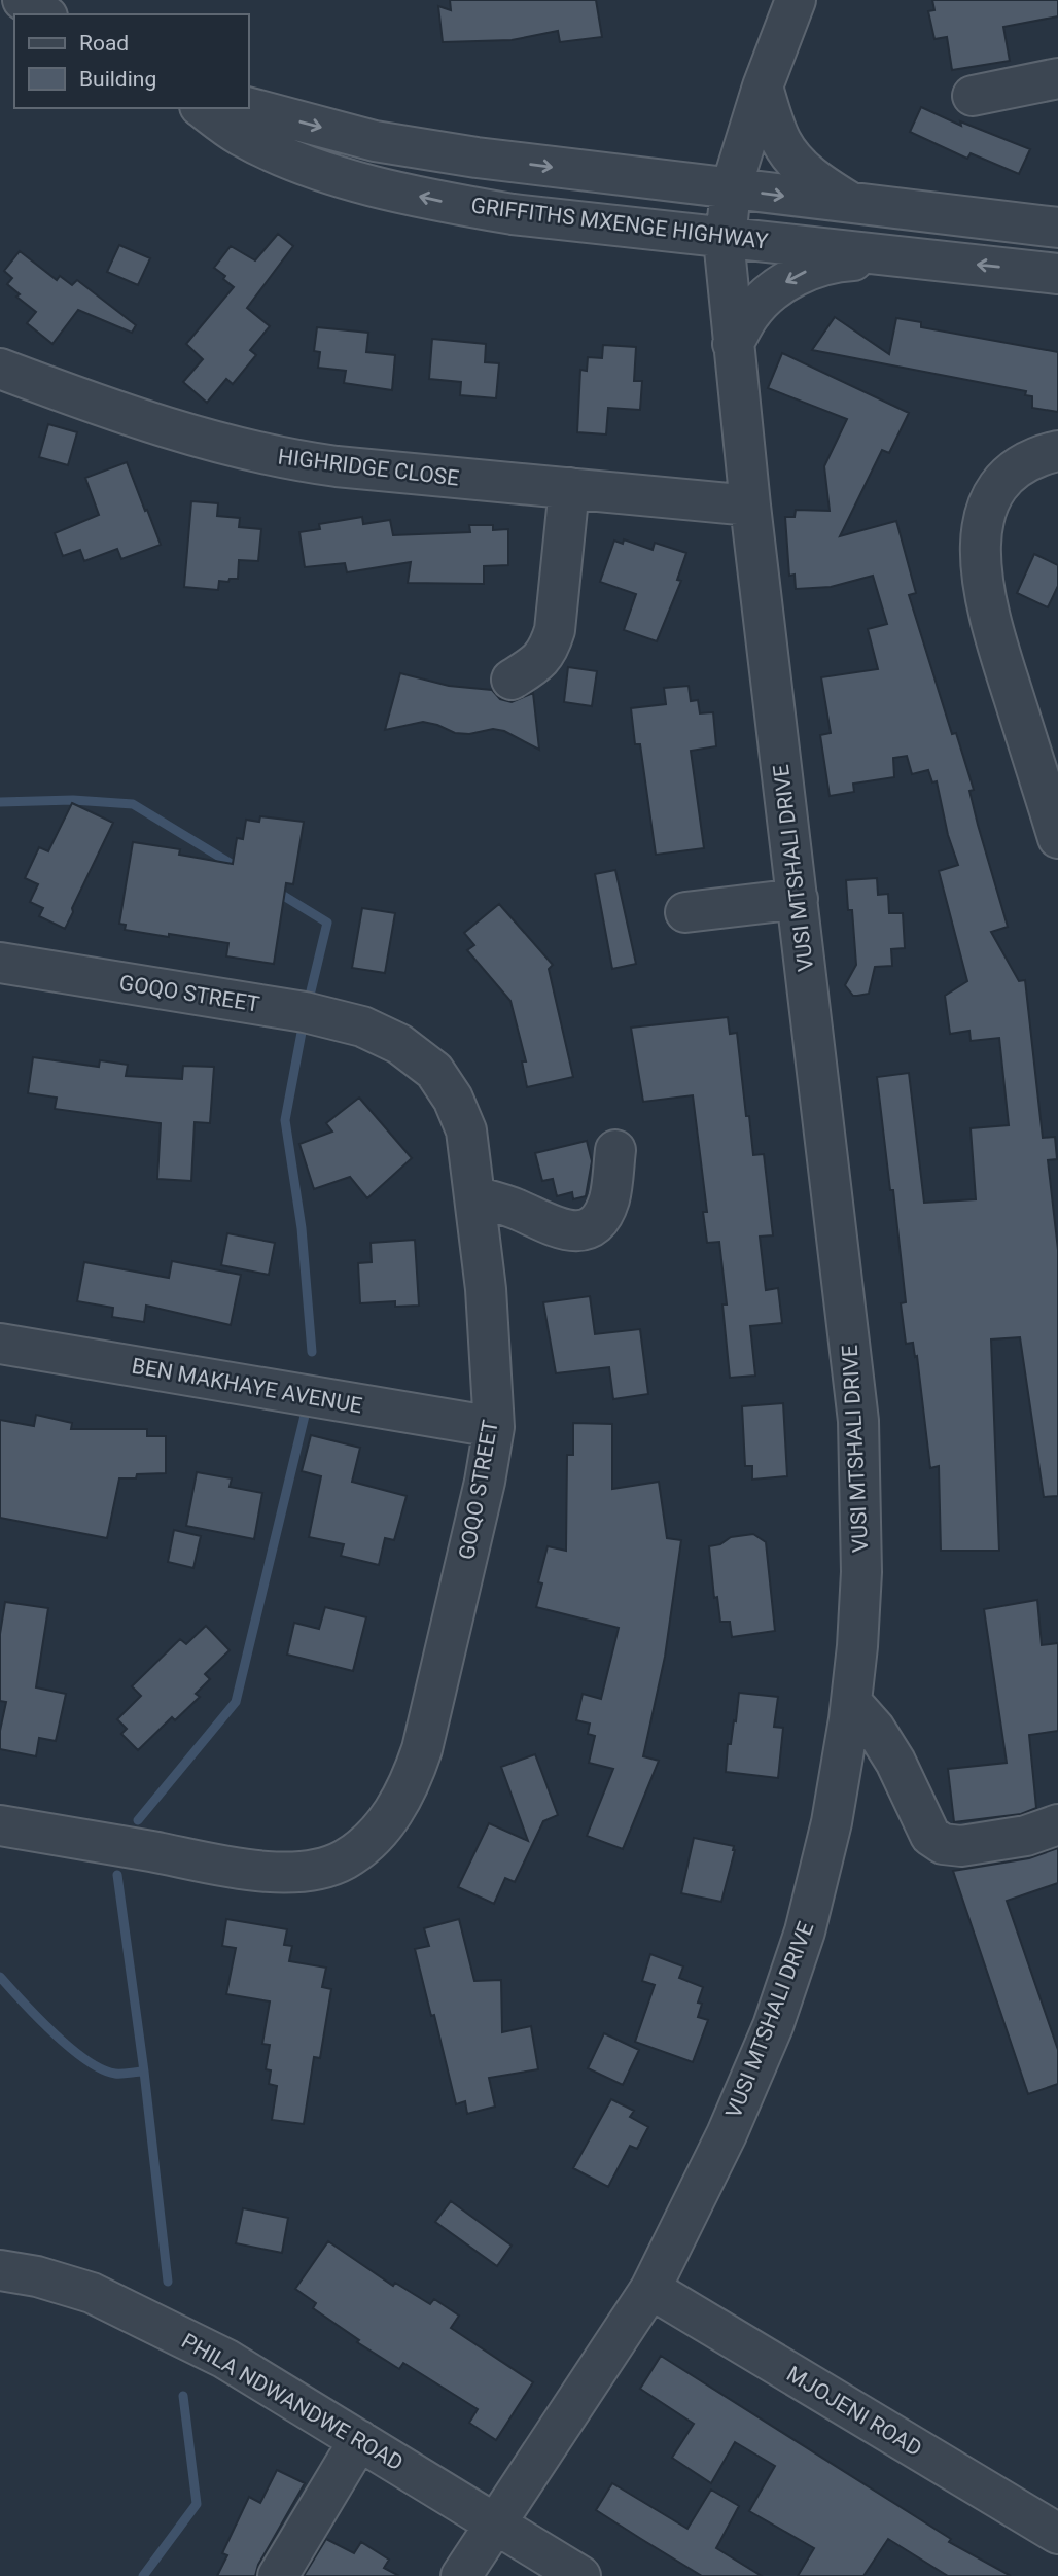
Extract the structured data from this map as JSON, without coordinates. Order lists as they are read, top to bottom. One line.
{"streets":{"street":["GRIFFITHS MXENGE HIGHWAY","HIGHRIDGE CLOSE","VUSI MTSHALI DRIVE","GOQO STREET","BEN MAKHAYE AVENUE","PHILA NDWANDWE ROAD","MJOJENI ROAD"]},"crossings":[["GRIFFITHS MXENGE HIGHWAY","VUSI MTSHALI DRIVE"],["HIGHRIDGE CLOSE","VUSI MTSHALI DRIVE"],["VUSI MTSHALI DRIVE","PHILA NDWANDWE ROAD"],["VUSI MTSHALI DRIVE","MJOJENI ROAD"],["GOQO STREET","BEN MAKHAYE AVENUE"]],"legend":["Road","Building"]}
